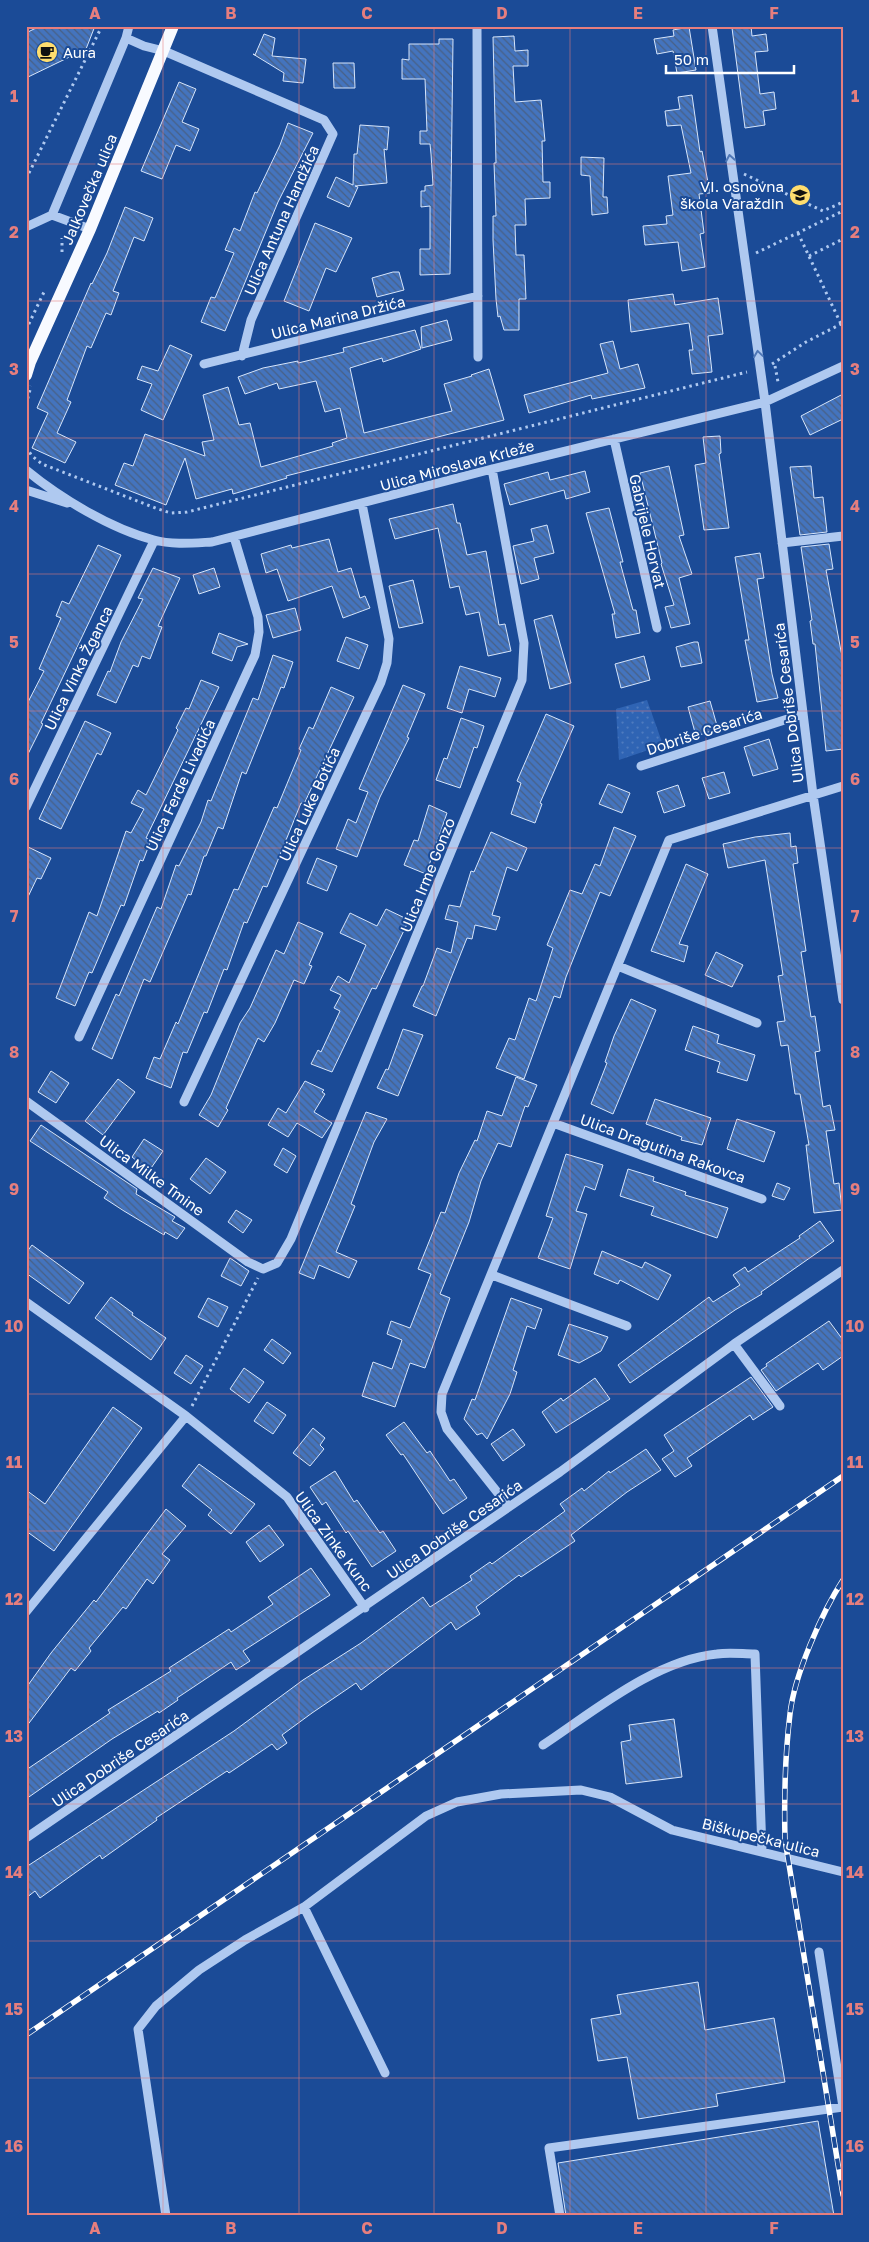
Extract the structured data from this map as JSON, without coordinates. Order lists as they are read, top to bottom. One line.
{"streets":{"main road":["Jalkovečka ulica"],"street":["Ulica Antuna Handžića","Ulica Marina Držića","Ulica Miroslava Krleže","Gabrijele Horvat","Ulica Vinka Žganca","Ulica Dobriše Cesarića","Dobriše Cesarića","Ulica Ferde Livadića","Ulica Luke Botića","Ulica Irme Gonzo","Ulica Dragutina Rakovca","Ulica Milke Tmine","Ulica Zinke Kunc","Biškupečka ulica"]},"crossings":[["Jalkovečka ulica","Ulica Antuna Handžića"],["Ulica Antuna Handžića","Ulica Marina Držića"],["Ulica Miroslava Krleže","Gabrijele Horvat"],["Ulica Miroslava Krleže","Ulica Vinka Žganca"],["Ulica Miroslava Krleže","Ulica Dobriše Cesarića"],["Ulica Miroslava Krleže","Ulica Ferde Livadića"],["Ulica Miroslava Krleže","Ulica Luke Botića"],["Ulica Miroslava Krleže","Ulica Irme Gonzo"],["Ulica Dobriše Cesarića","Dobriše Cesarića"],["Ulica Dobriše Cesarića","Ulica Zinke Kunc"],["Ulica Irme Gonzo","Ulica Milke Tmine"]],"places":{"cafe":["Aura"],"school or university":["VI. osnovna škola Varaždin"]},"scale_bar":"50 m","grid":{"columns":["A","B","C","D","E","F"],"rows":["1","2","3","4","5","6","7","8","9","10","11","12","13","14","15","16"]}}
